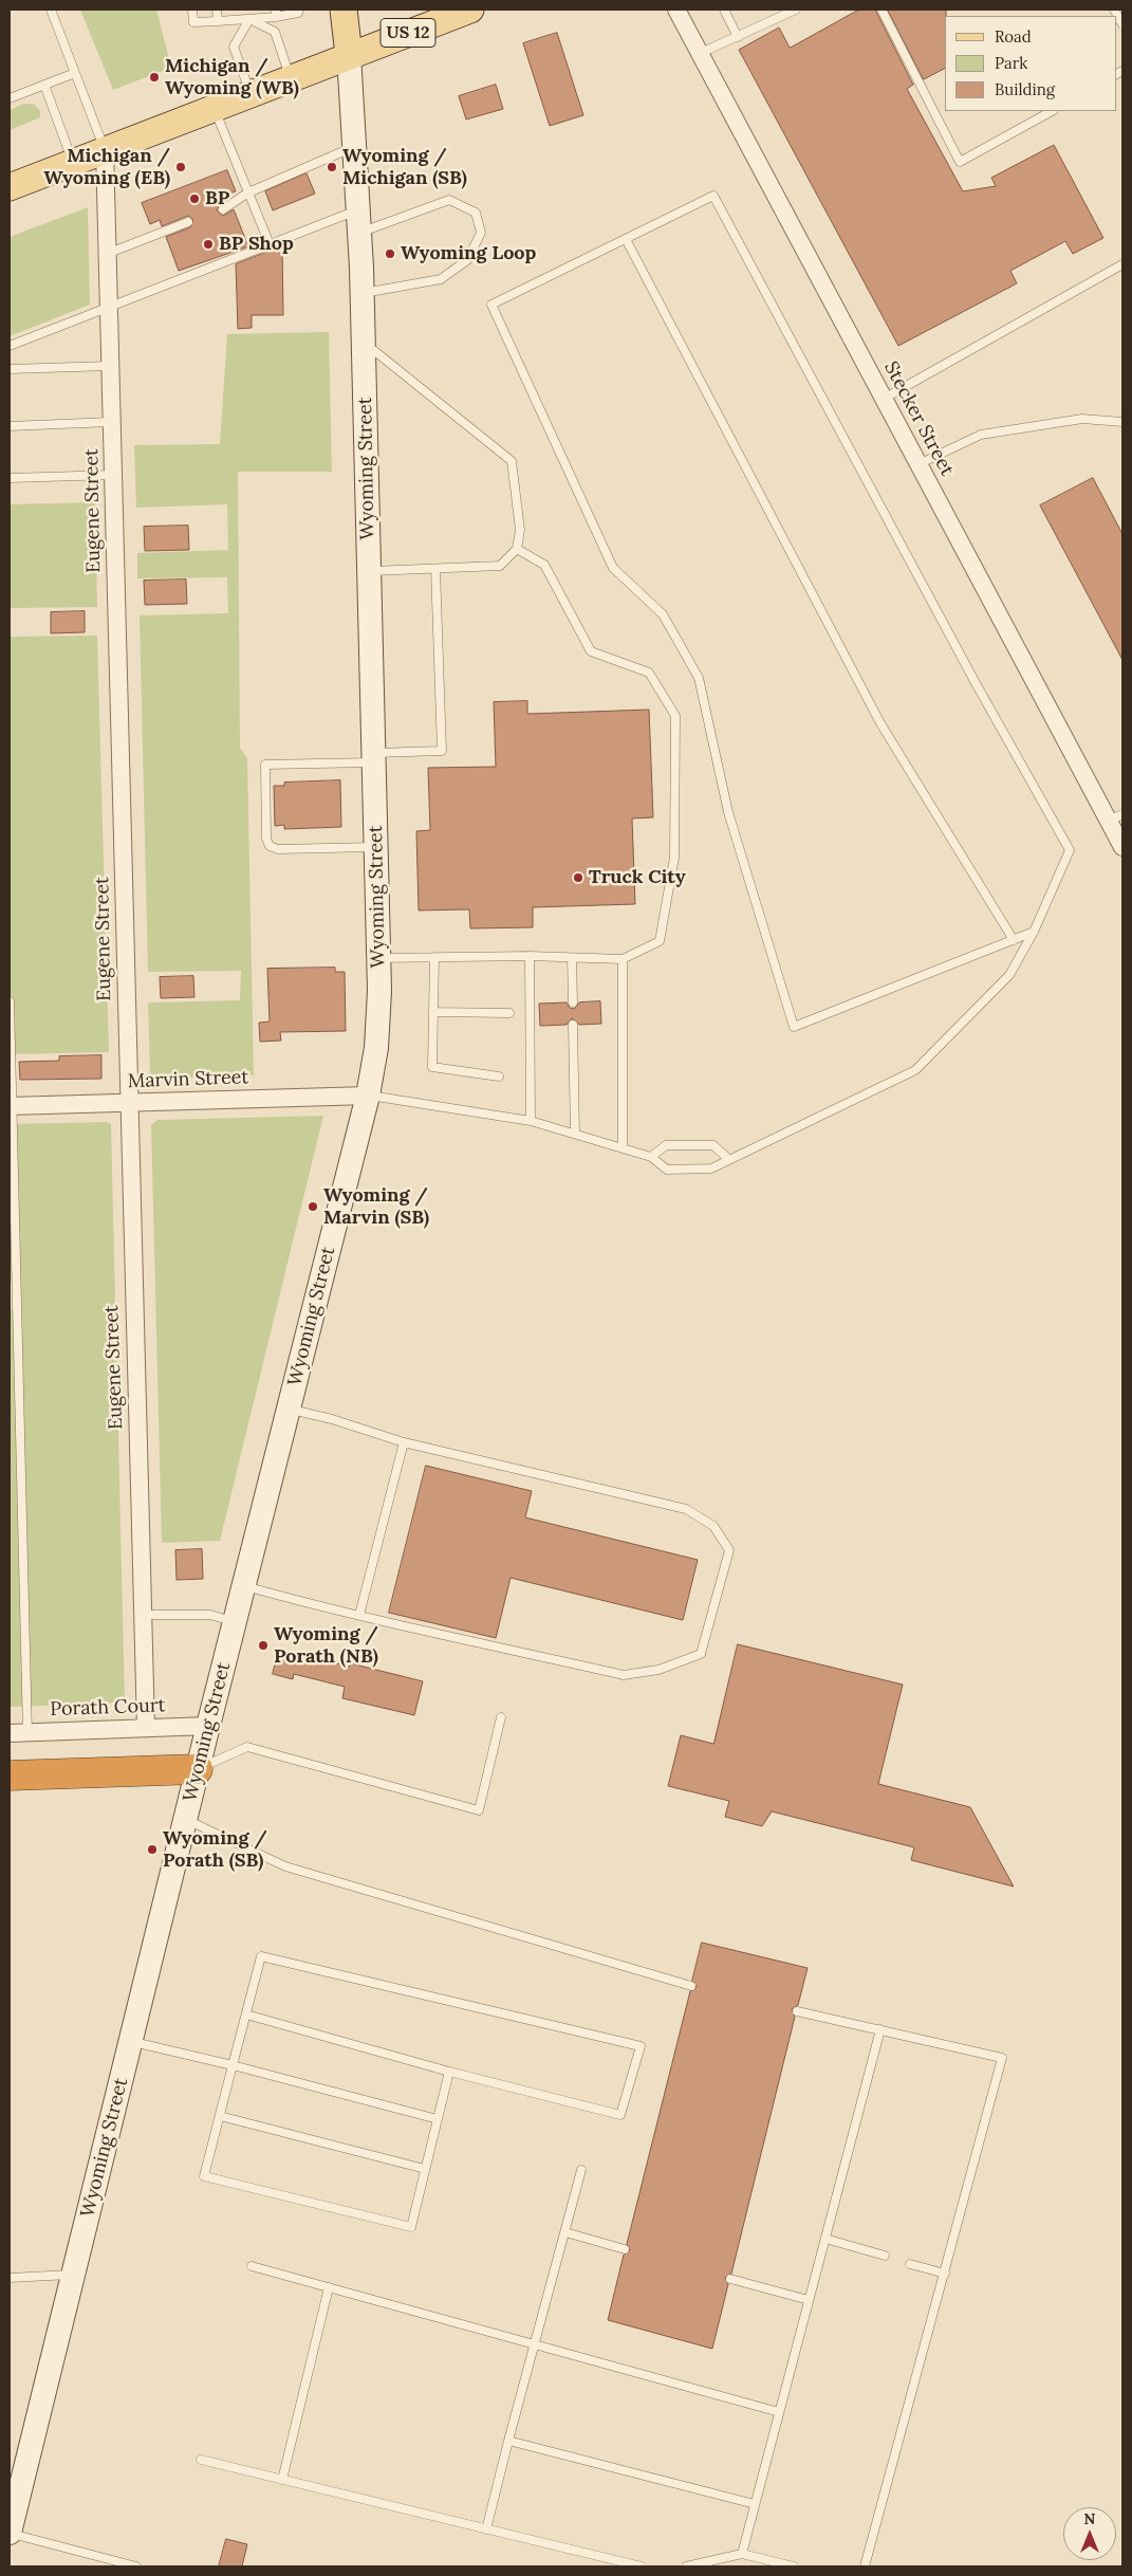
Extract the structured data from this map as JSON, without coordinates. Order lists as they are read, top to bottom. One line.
{"streets":{"main road":["US 12","Wyoming Street"],"street":["Stecker Street","Eugene Street","Marvin Street","Porath Court"]},"crossings":[["US 12","Wyoming Street"],["US 12","Eugene Street"],["Wyoming Street","Marvin Street"],["Wyoming Street","Porath Court"],["Eugene Street","Marvin Street"],["Eugene Street","Porath Court"]],"places":["Michigan / Wyoming (WB)","Michigan / Wyoming (EB)","Wyoming / Michigan (SB)","BP","BP Shop","Wyoming Loop","Truck City","Wyoming / Marvin (SB)","Wyoming / Porath (NB)","Wyoming / Porath (SB)"],"legend":["Road","Park","Building"],"north":"top"}
